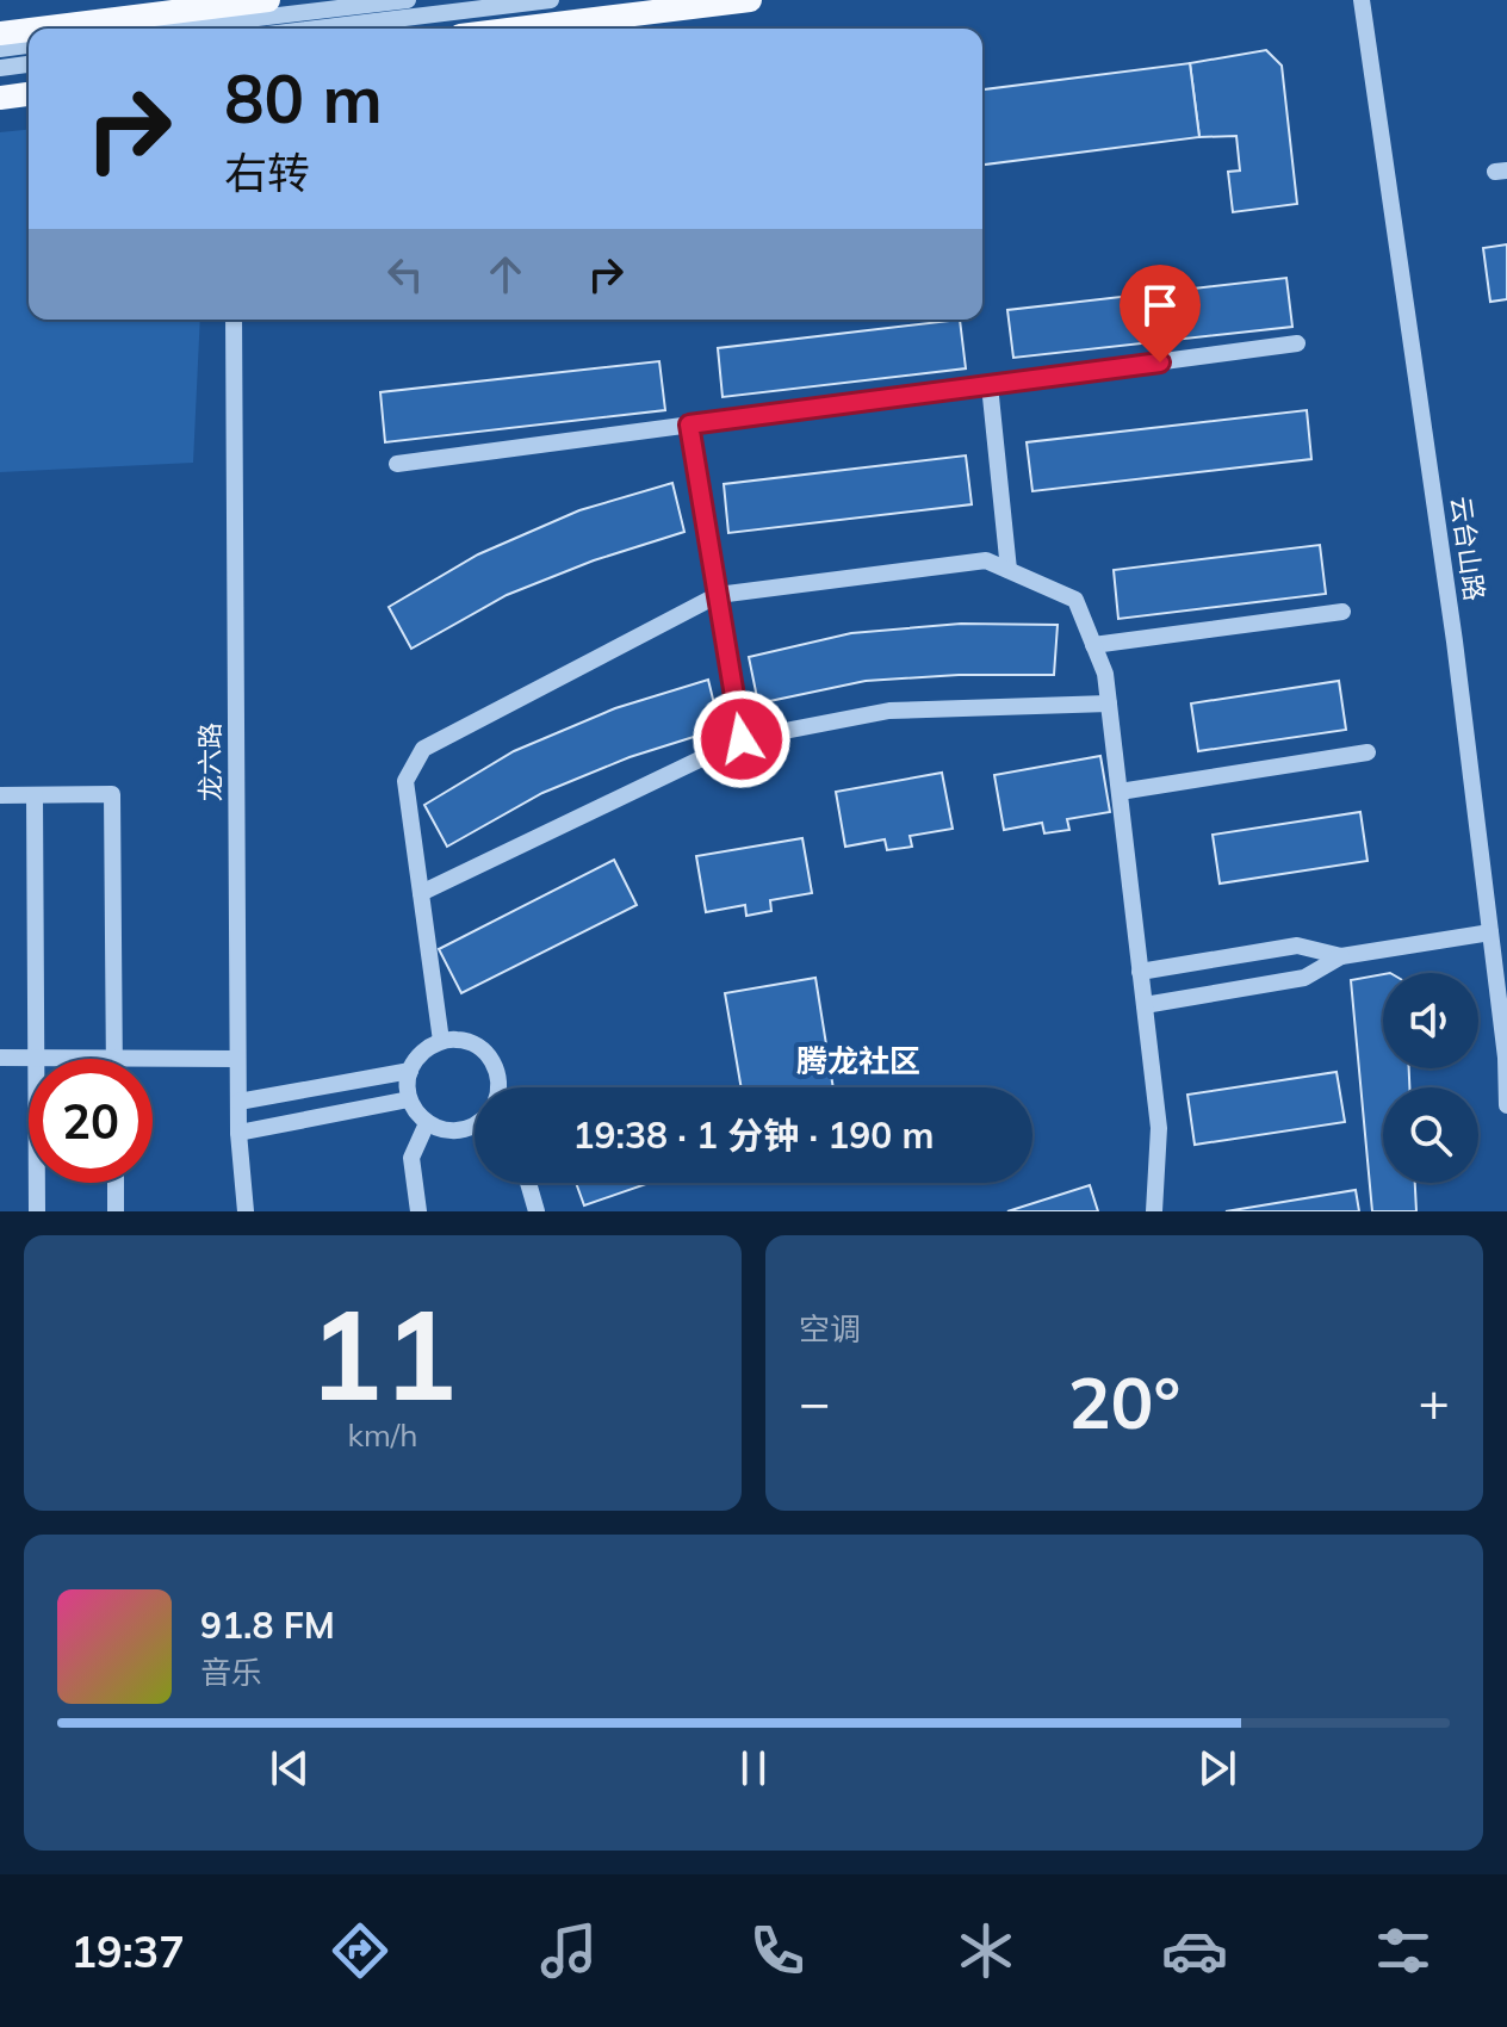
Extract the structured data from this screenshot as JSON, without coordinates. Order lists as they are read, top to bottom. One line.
{"streets":{"street":["云台山路","龙六路"]},"districts":["腾龙社区"],"page":{"turn":["80 m","右转"],"limit":"20","trip":"19:38 · 1 分钟 · 190 m","tile":[["11","km/h"],"空调"],"heat":["−","20°","+"],"song":["91.8 FM","音乐"],"tabs":"19:37"}}
